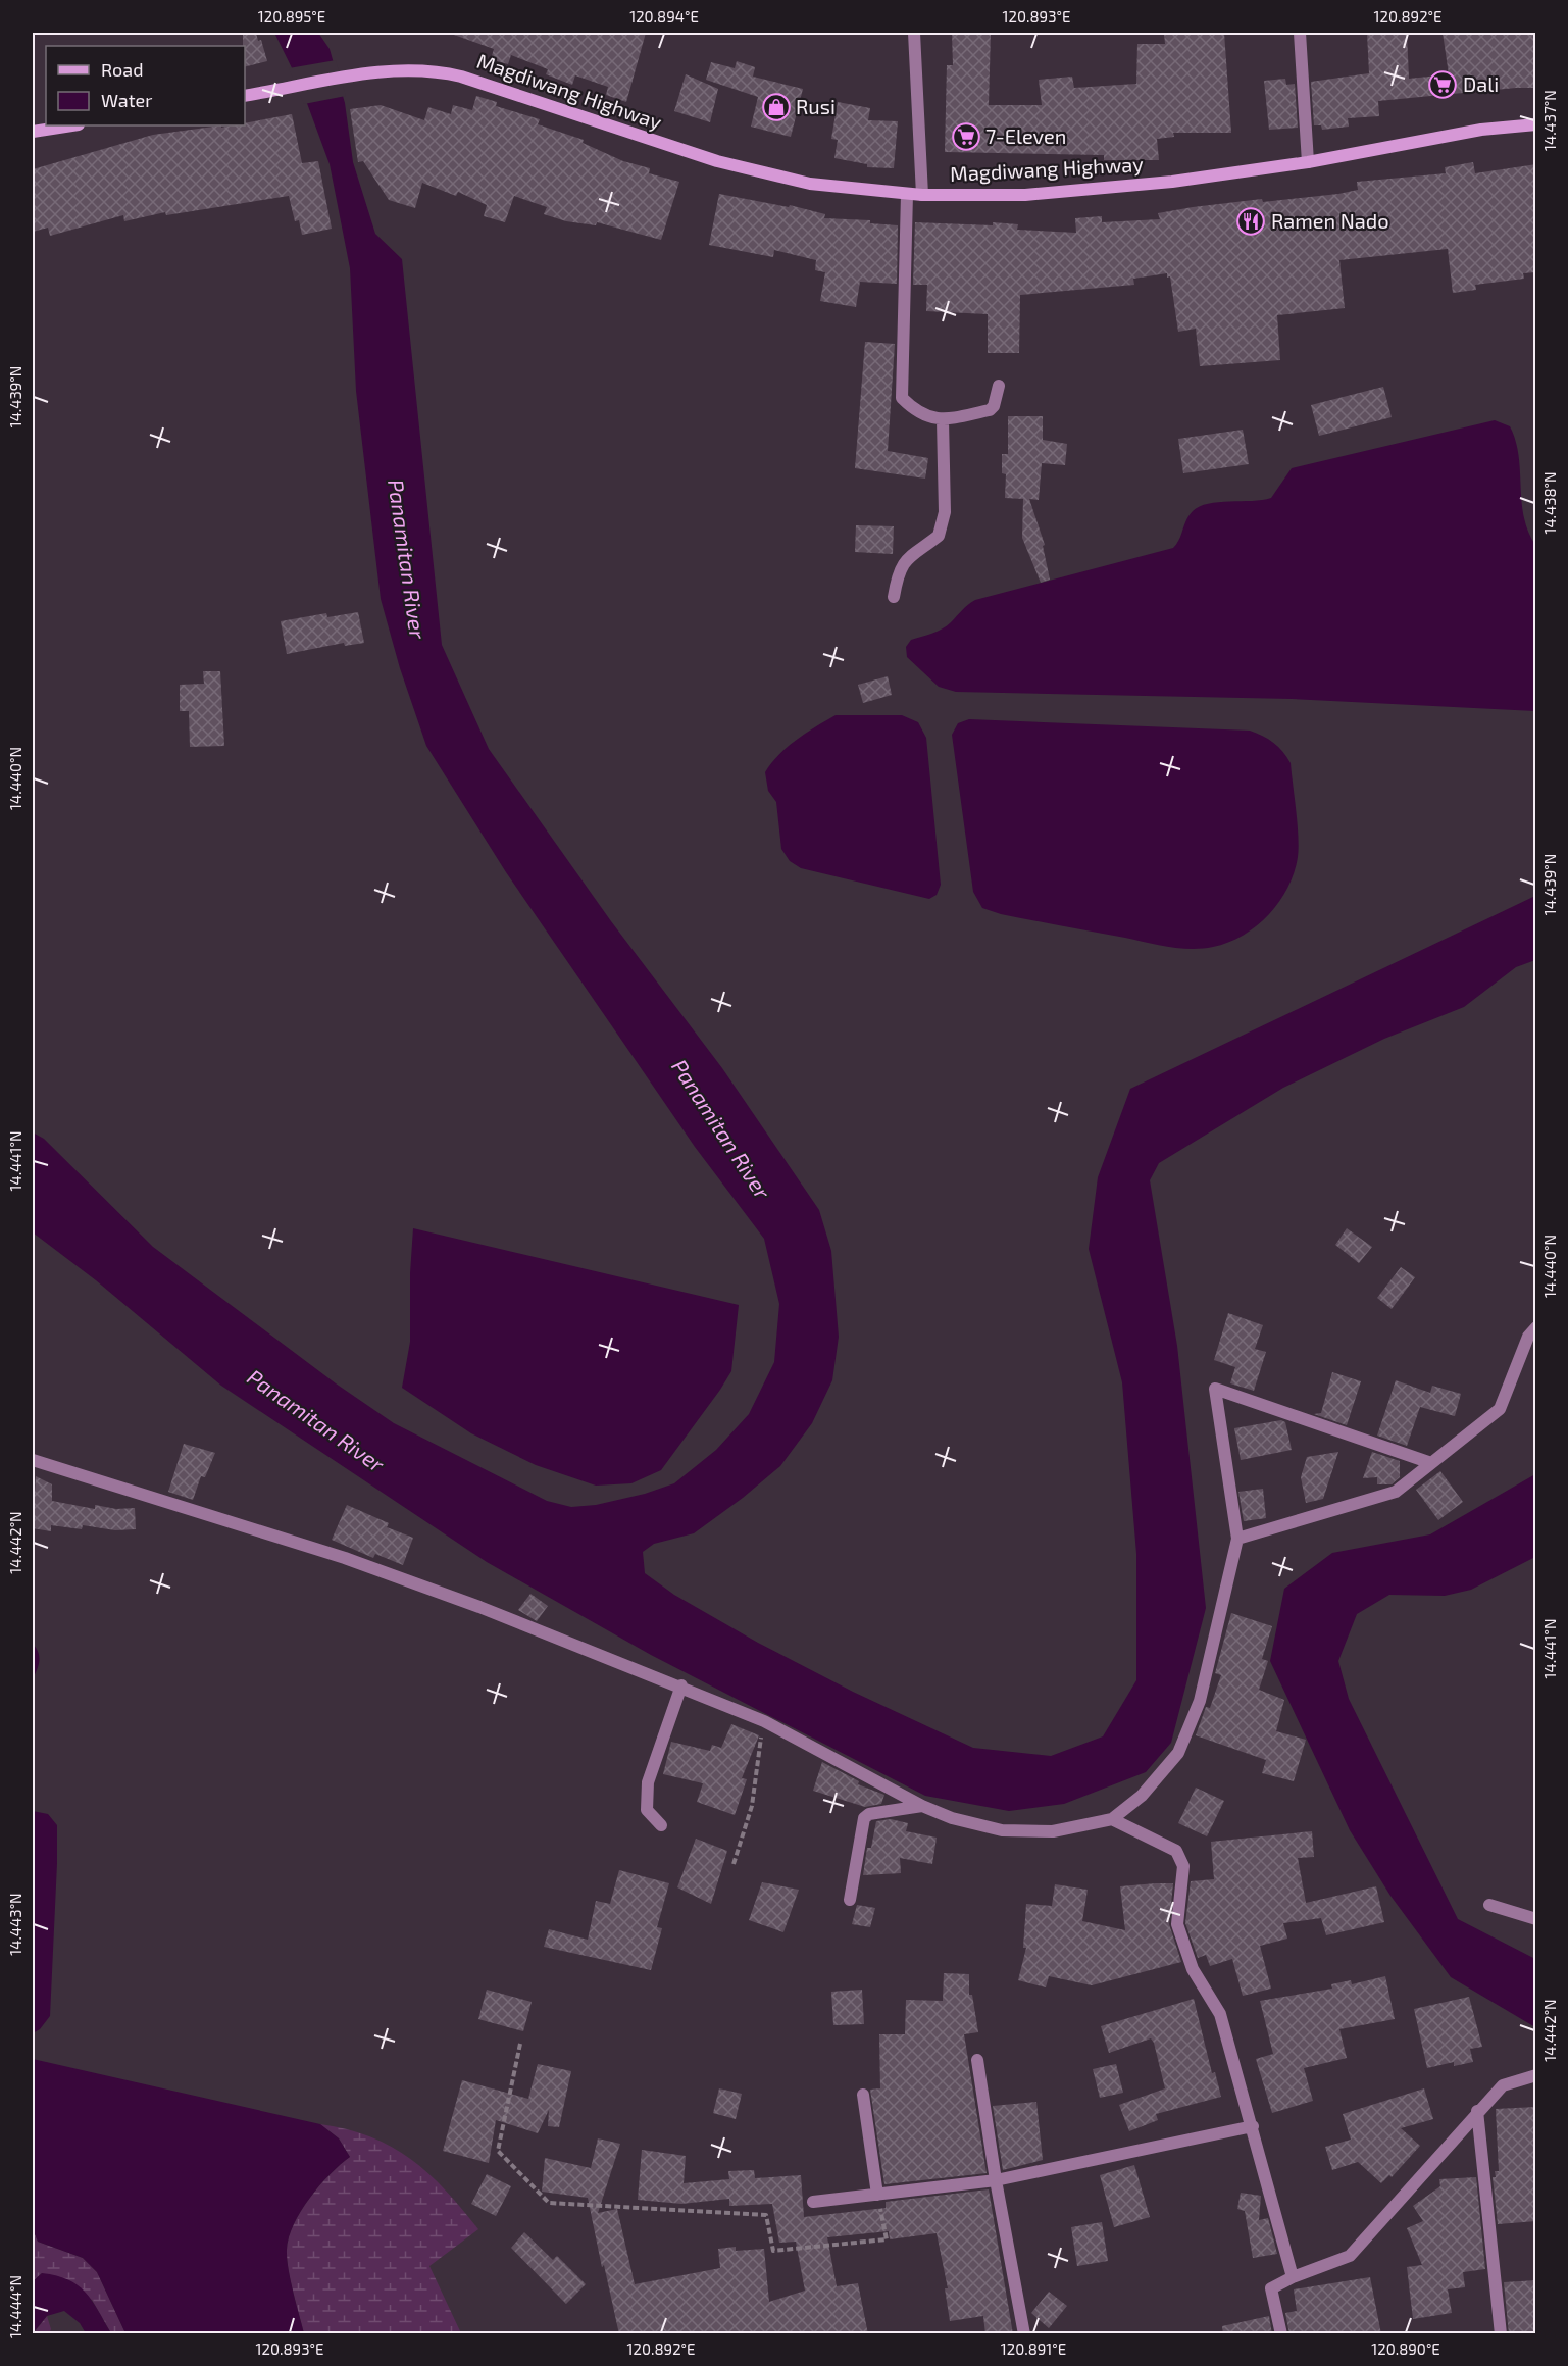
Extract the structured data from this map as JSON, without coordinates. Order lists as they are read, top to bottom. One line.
{"streets":{"main road":["Magdiwang Highway"]},"water":["Panamitan River"],"places":{"supermarket":["Dali","7-Eleven"],"shop":["Rusi"],"restaurant":["Ramen Nado"]},"legend":["Road","Water"],"coordinates":["120.895°E","120.894°E","120.893°E","120.892°E","14.437°N","14.439°N","14.438°N","14.440°N","14.441°N","14.442°N","14.443°N","14.444°N","120.891°E","120.890°E"]}
